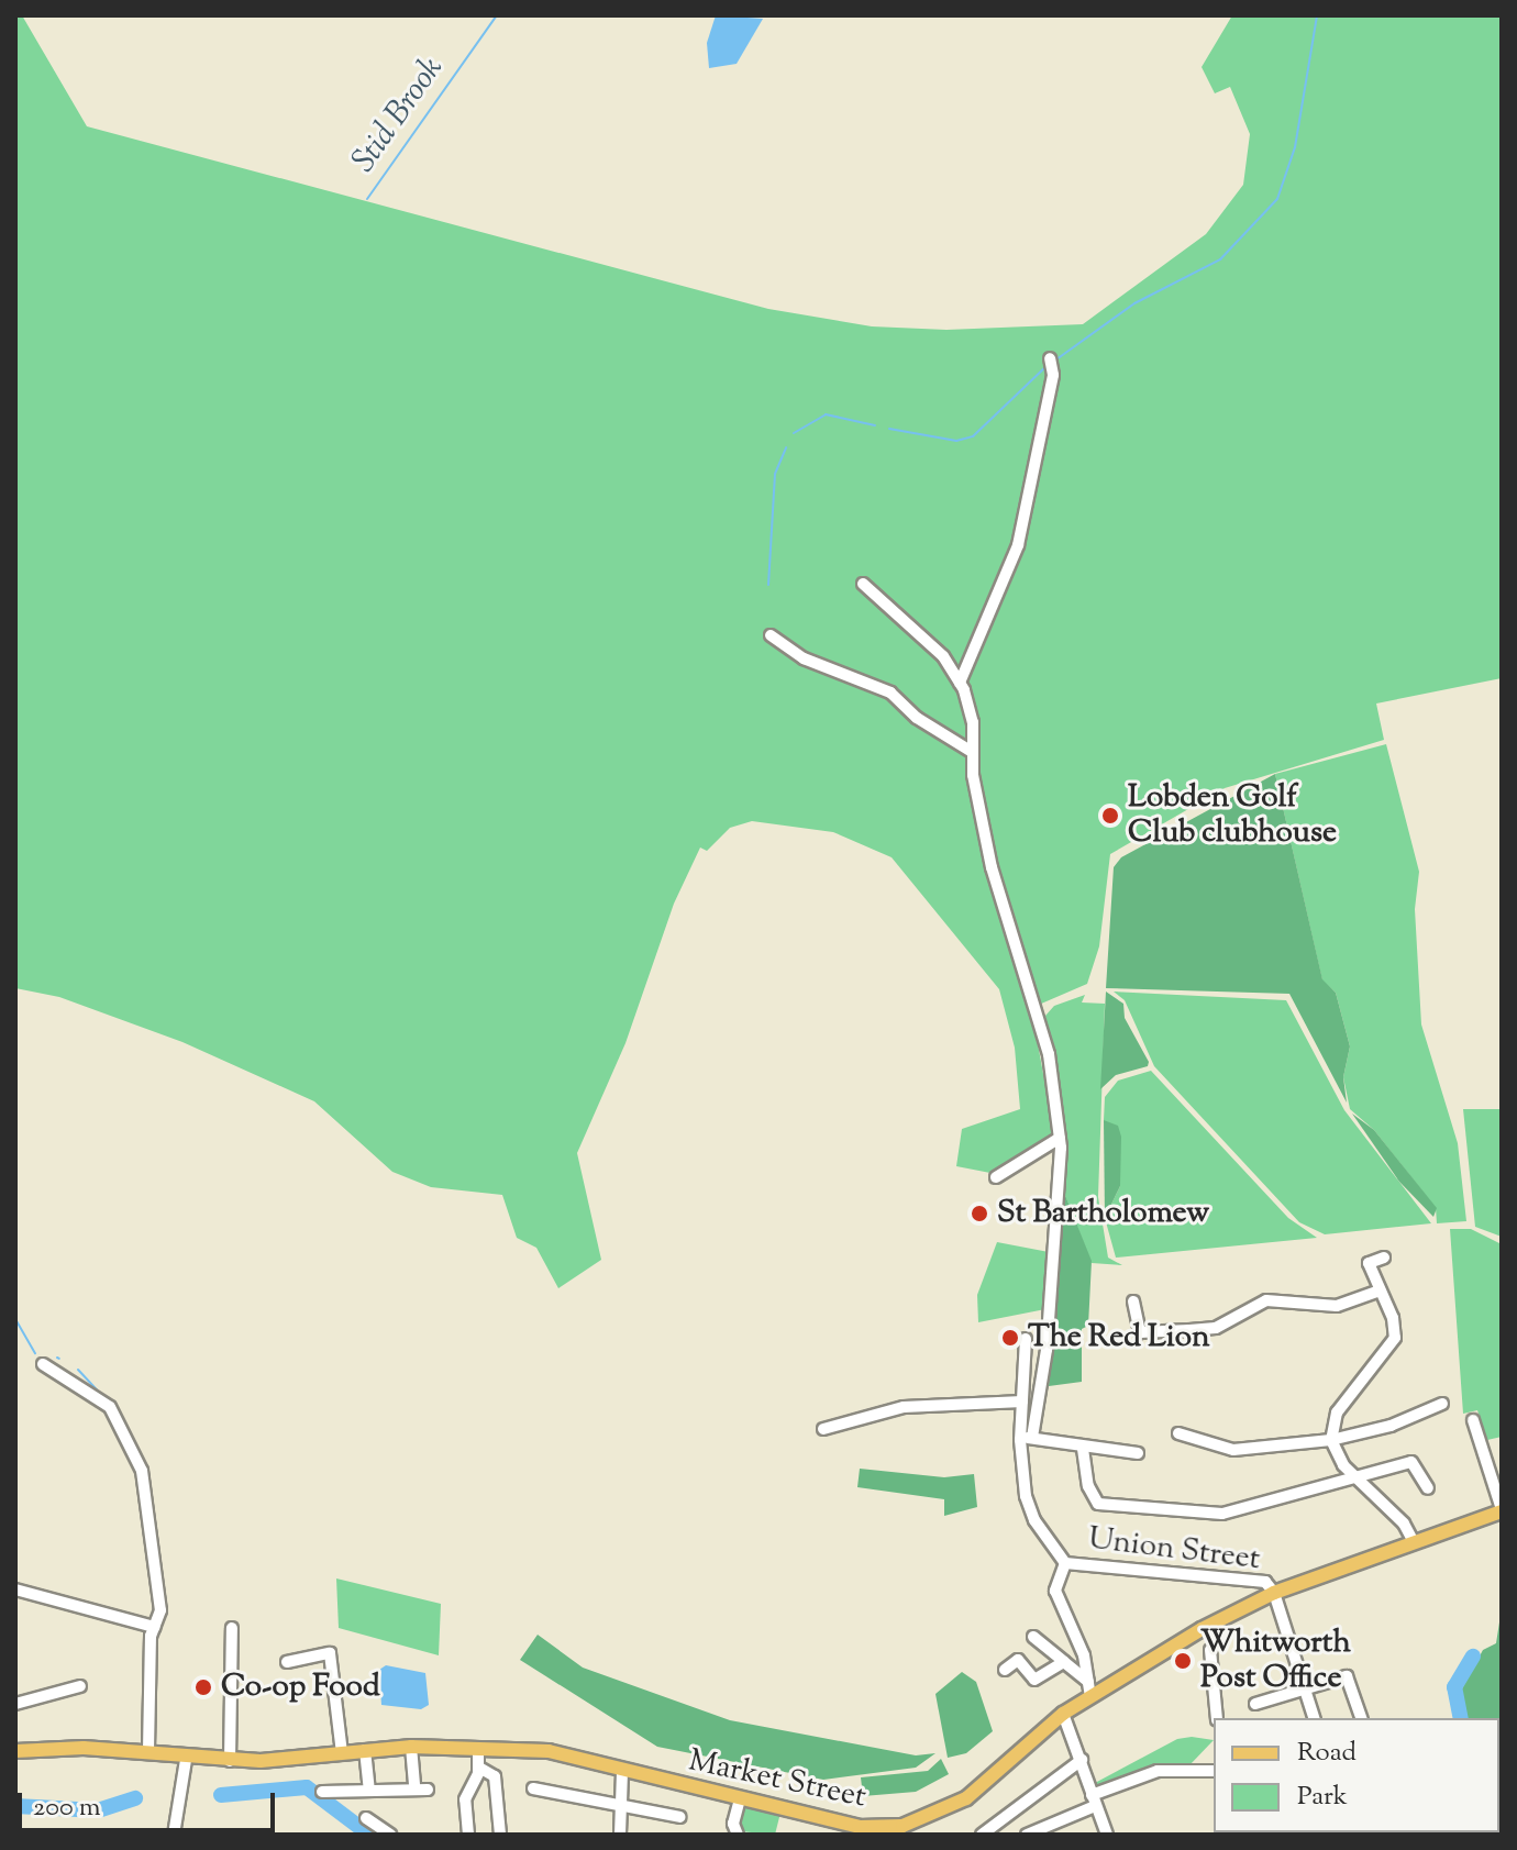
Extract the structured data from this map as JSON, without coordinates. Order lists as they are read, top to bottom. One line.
{"streets":{"main road":["Market Street"],"street":["Union Street"]},"crossings":[["Union Street","Market Street"]],"water":["Stid Brook"],"places":["Lobden Golf Club clubhouse","St Bartholomew","The Red Lion","Whitworth Post Office","Co-op Food"],"legend":["Road","Park"],"scale_bar":"200 m"}
